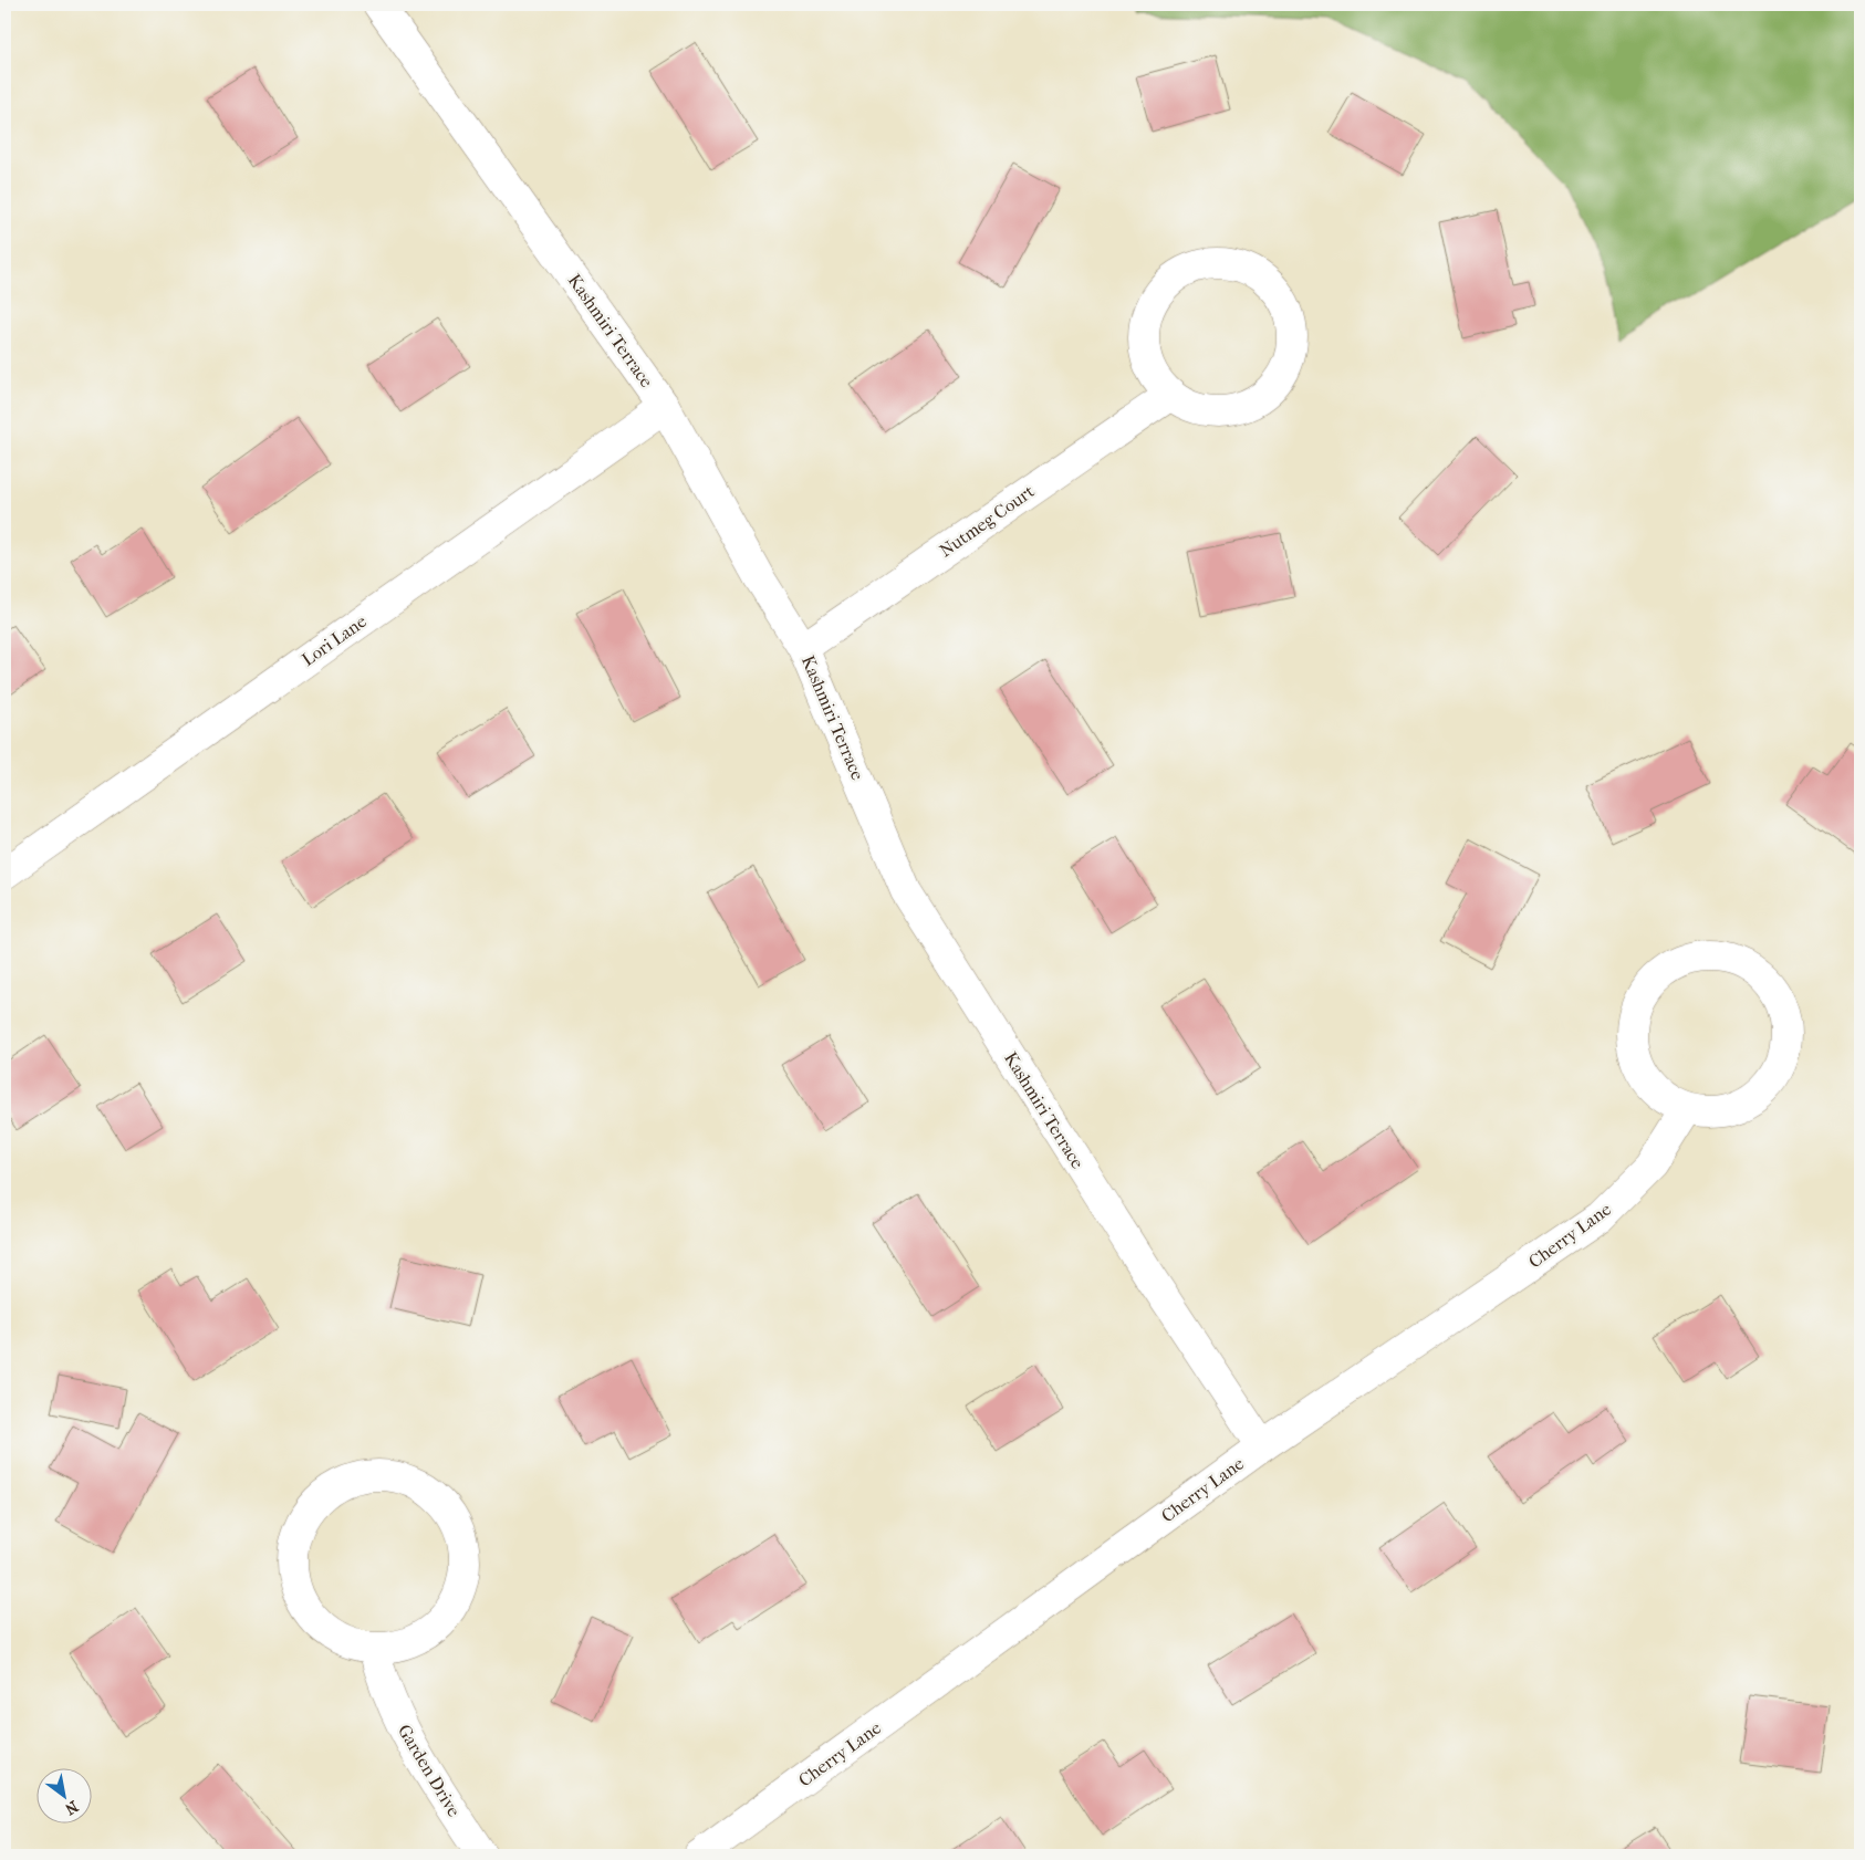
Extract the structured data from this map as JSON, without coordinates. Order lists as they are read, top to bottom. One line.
{"streets":{"street":["Kashmiri Terrace","Nutmeg Court","Lori Lane","Cherry Lane","Garden Drive"]},"crossings":[["Kashmiri Terrace","Nutmeg Court"],["Kashmiri Terrace","Lori Lane"],["Kashmiri Terrace","Cherry Lane"]],"north":"bottom right"}
